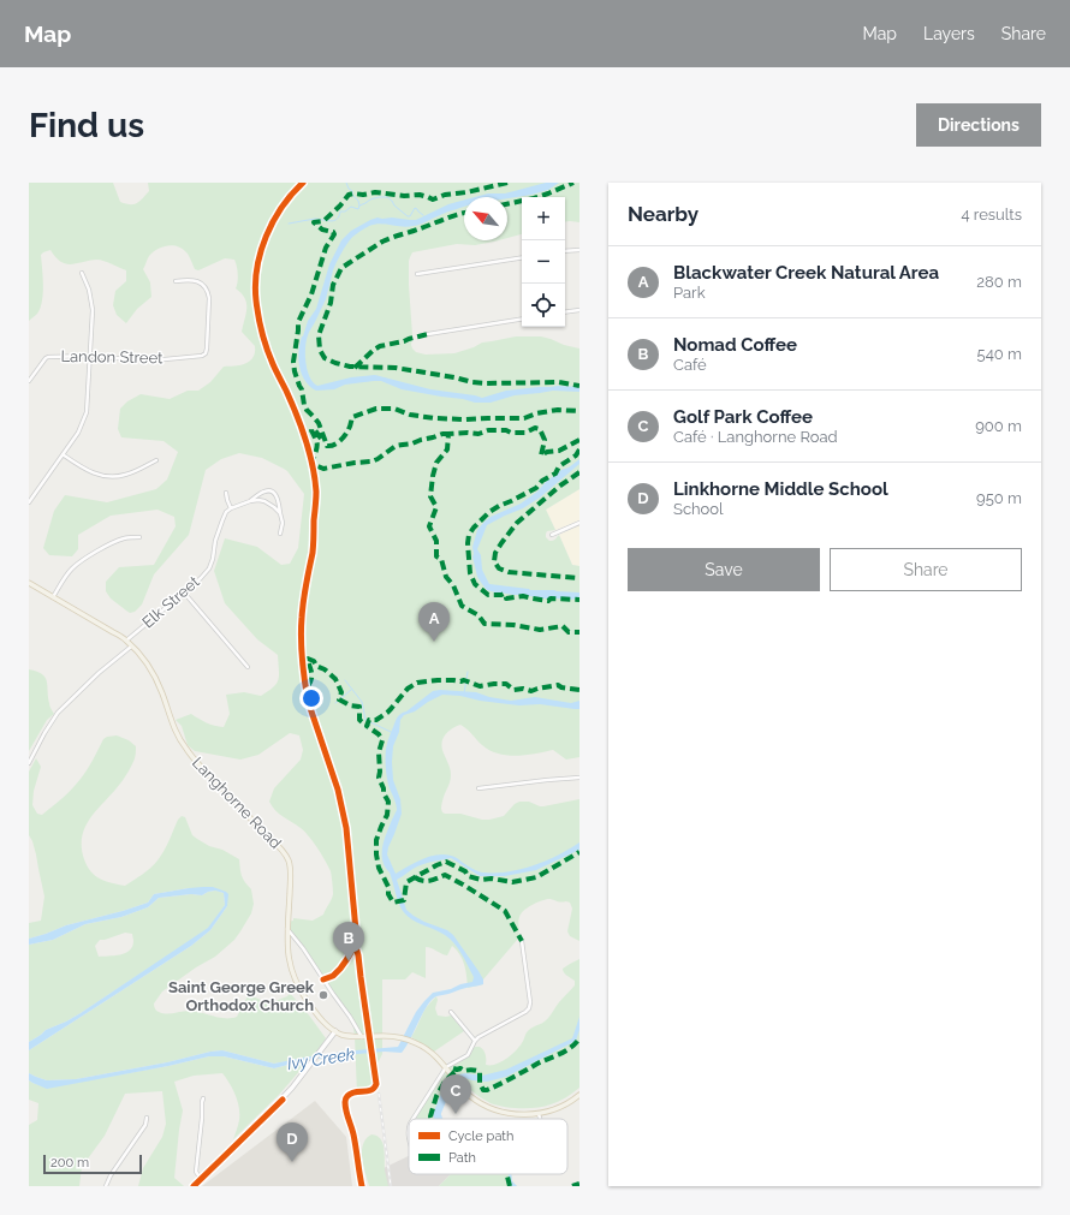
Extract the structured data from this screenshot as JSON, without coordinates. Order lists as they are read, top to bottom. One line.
{"streets":{"main road":["Langhorne Road"],"street":["Landon Street","Elk Street"]},"crossings":[["Elk Street","Langhorne Road"]],"water":["Ivy Creek"],"places":["Saint George Greek Orthodox Church"],"legend":["Cycle path","Path"],"scale_bar":"200 m","north":"top left","page":{"header":"Map","nav":["Map","Layers","Share"],"buttons":["Directions",["Save","Share"]],"title":"Find us","heading":["Nearby","4 results"],"map_buttons":["+","−"],"list":[{"mark":"A","name":"Blackwater Creek Natural Area","note":"Park","value":"280 m"},{"mark":"B","name":"Nomad Coffee","note":"Café","value":"540 m"},{"mark":"C","name":"Golf Park Coffee","note":"Café · Langhorne Road","value":"900 m"},{"mark":"D","name":"Linkhorne Middle School","note":"School","value":"950 m"}],"pins":["A","B","C","D"],"scale":"200 m"}}
